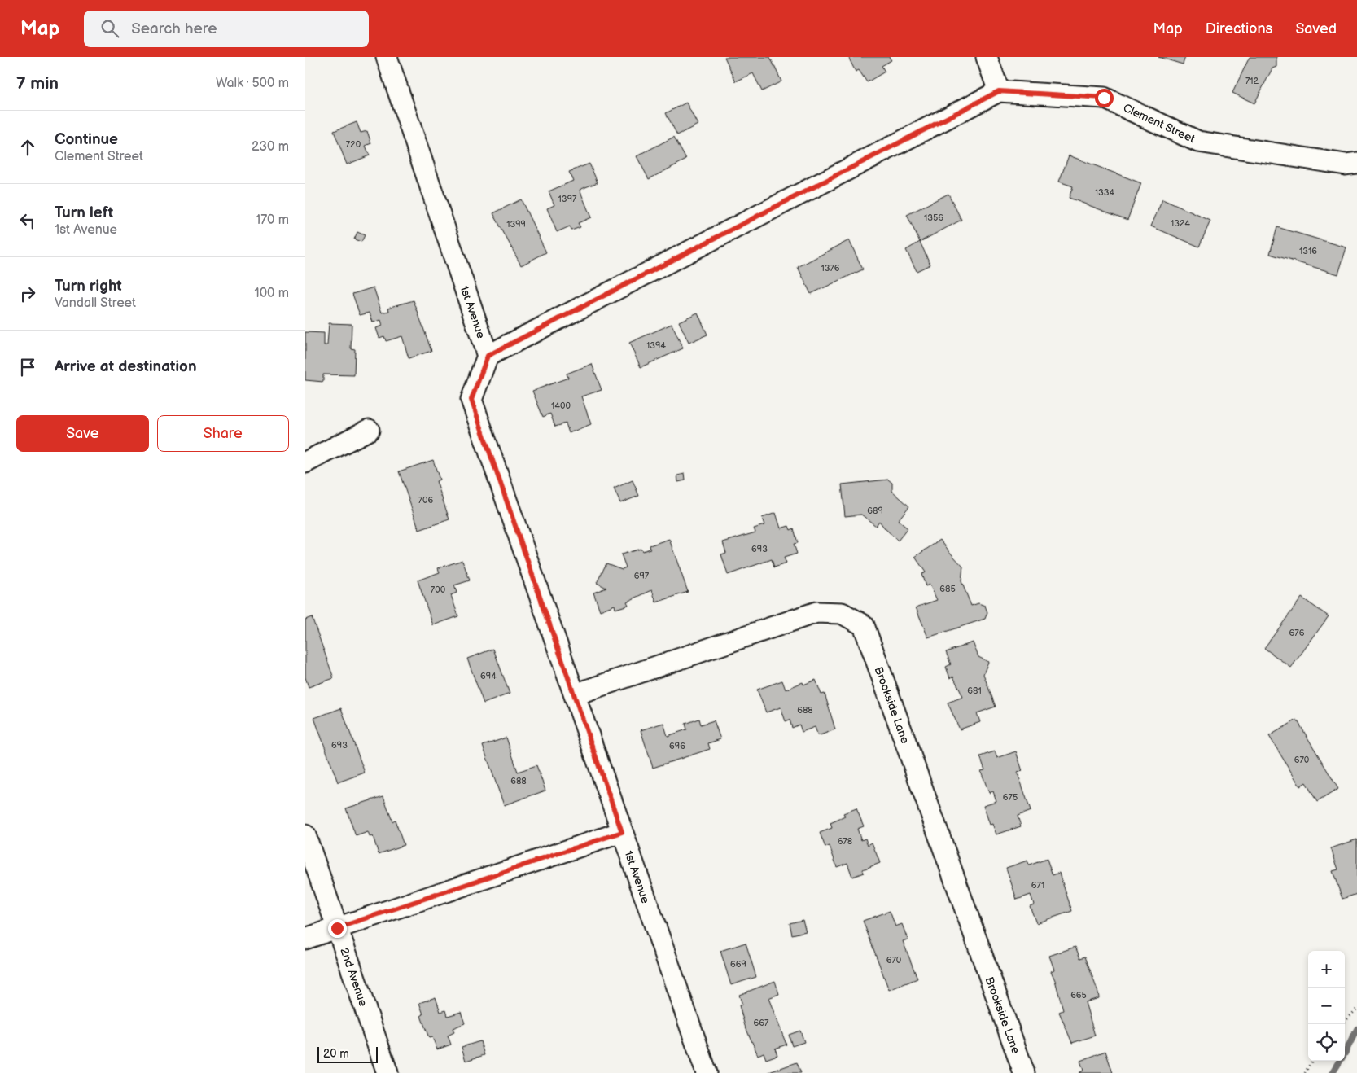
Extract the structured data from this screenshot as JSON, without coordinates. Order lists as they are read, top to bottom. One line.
{"streets":{"street":["Clement Street","1st Avenue","Brookside Lane","2nd Avenue"]},"crossings":[["1st Avenue","Brookside Lane"]],"house_numbers":["712","720","1334","1397","1356","1324","1399","1316","1376","1394","1400","706","689","693","697","685","700","676","694","681","688","693","696","670","688","675","678","671","670","669","665","667"],"scale_bar":"20 m","page":{"header":"Map","search":"Search here","nav":["Map","Directions","Saved"],"heading":["7 min","Walk · 500 m"],"list":[["Continue","Clement Street","230 m"],["Turn left","1st Avenue","170 m"],["Turn right","Vandall Street","100 m"],"Arrive at destination"],"buttons":["Save","Share"],"map_buttons":["+","−"],"scale":"20 m"}}
